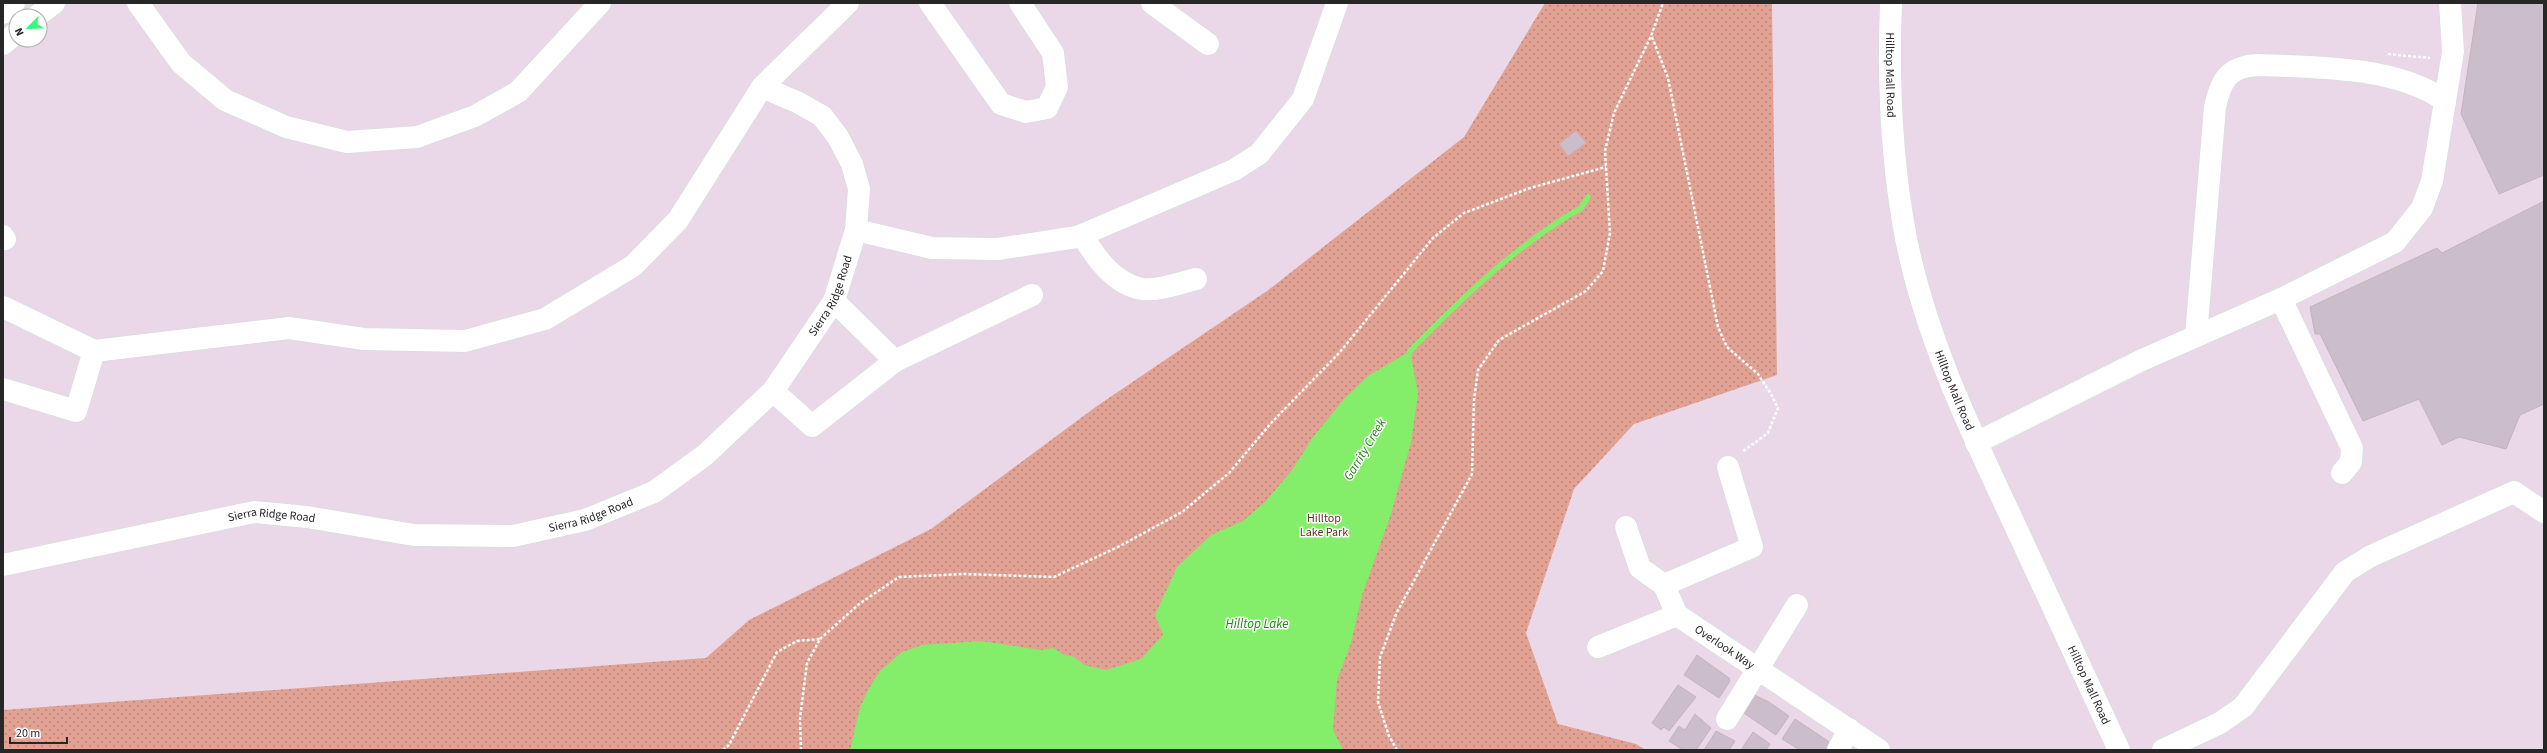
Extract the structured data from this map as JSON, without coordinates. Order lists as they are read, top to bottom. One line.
{"streets":{"street":["Hilltop Mall Road","Sierra Ridge Road","Overlook Way"]},"water":["Garrity Creek","Hilltop Lake"],"parks":["Hilltop Lake Park"],"scale_bar":"20 m","north":"bottom left"}
